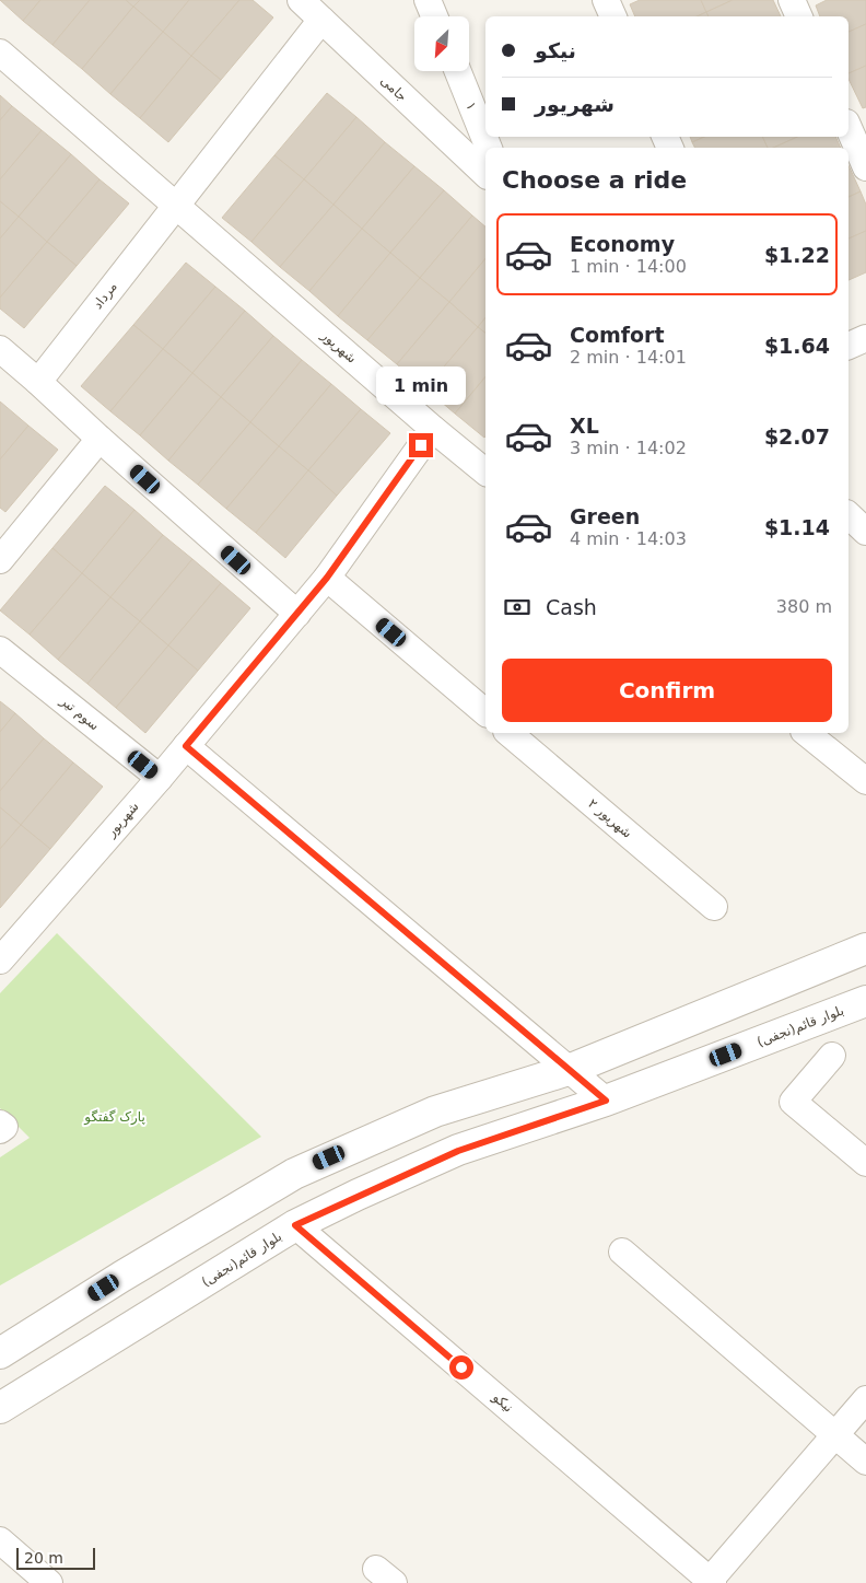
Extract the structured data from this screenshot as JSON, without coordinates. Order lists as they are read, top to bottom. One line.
{"streets":{"street":["جامی","۱","مرداد","شهریور","سوم تیر","شهریور ۲","بلوار قائم(نجفی)","نیکو"]},"crossings":[["جامی","مرداد"],["مرداد","شهریور"],["شهریور","سوم تیر"],["بلوار قائم(نجفی)","نیکو"]],"parks":["پارک گفتگو"],"scale_bar":"20 m","north":"bottom left","page":{"banner":["نیکو","شهریور"],"heading":"Choose a ride","list":[{"name":"Economy","note":"1 min · 14:00","value":"$1.22"},{"name":"Comfort","note":"2 min · 14:01","value":"$1.64"},{"name":"XL","note":"3 min · 14:02","value":"$2.07"},{"name":"Green","note":"4 min · 14:03","value":"$1.14"}],"bubble":"1 min","pay":["Cash","380 m"],"buttons":"Confirm","scale":"20 m"}}
